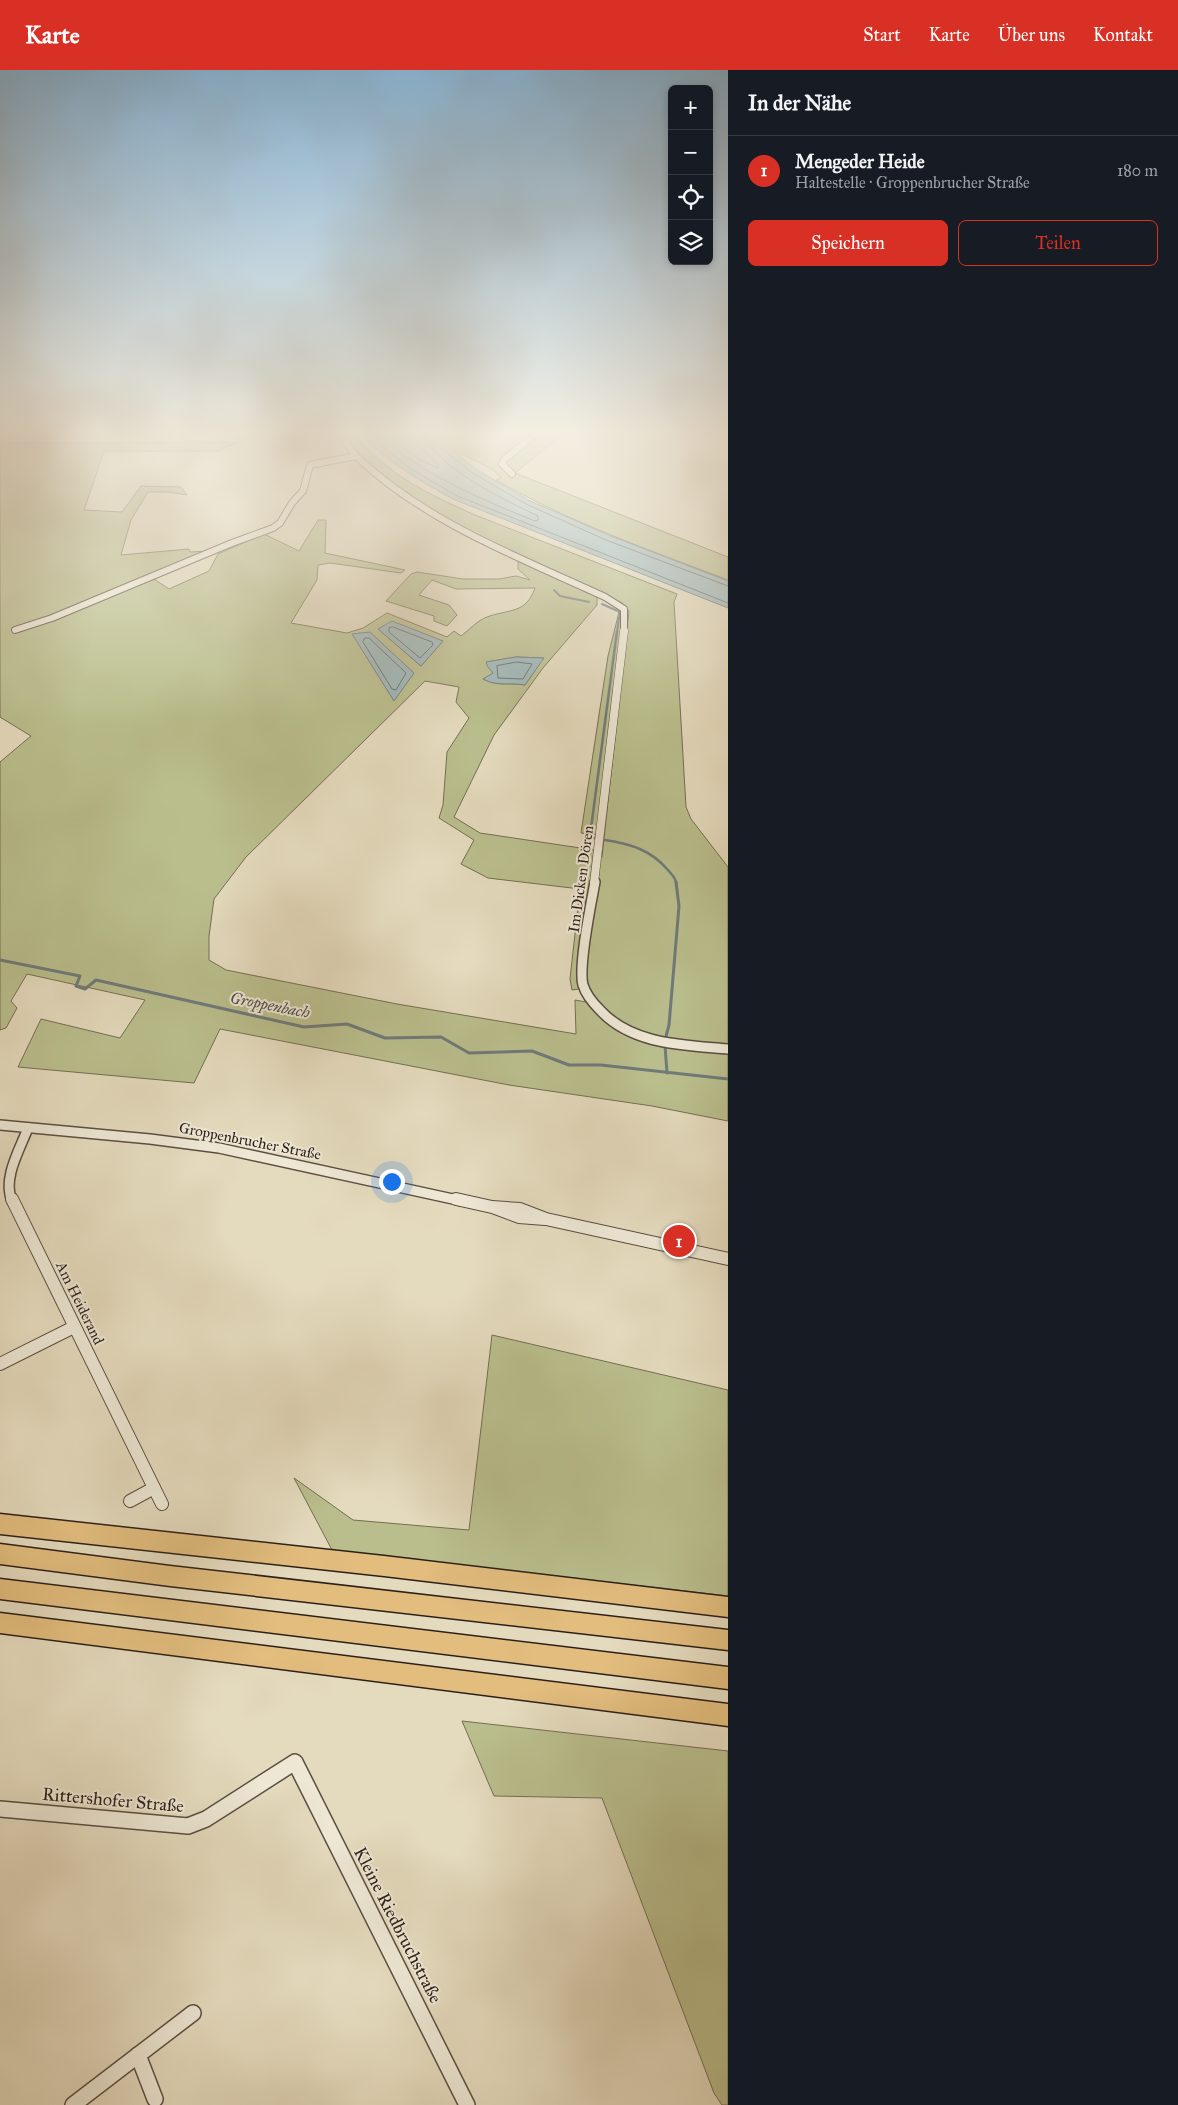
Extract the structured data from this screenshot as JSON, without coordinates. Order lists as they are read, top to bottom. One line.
{"streets":{"street":["Im Dicken Dören","Groppenbrucher Straße","Am Heiderand","Rittershofer Straße","Kleine Riedbruchstraße"]},"crossings":[["Groppenbrucher Straße","Am Heiderand"],["Rittershofer Straße","Kleine Riedbruchstraße"]],"water":["Groppenbach"],"page":{"header":"Karte","nav":["Start","Karte","Über uns","Kontakt"],"heading":"In der Nähe","map_buttons":["+","−"],"list":[{"mark":"1","name":"Mengeder Heide","note":"Haltestelle · Groppenbrucher Straße","value":"180 m"}],"buttons":["Speichern","Teilen"],"pins":"1"}}
